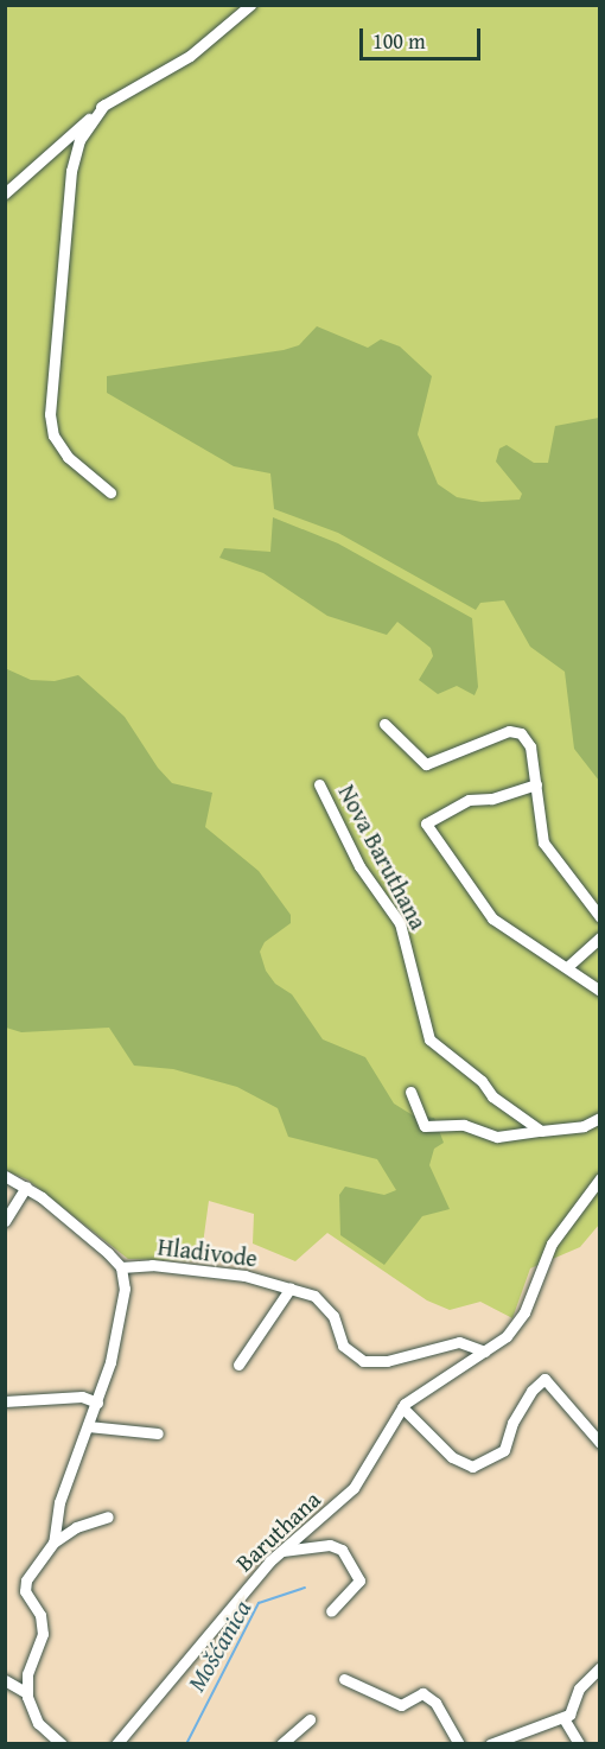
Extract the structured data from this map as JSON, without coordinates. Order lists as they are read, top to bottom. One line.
{"streets":{"street":["Nova Baruthana","Hladivode","Baruthana"]},"water":["Mošćanica"],"scale_bar":"100 m"}
